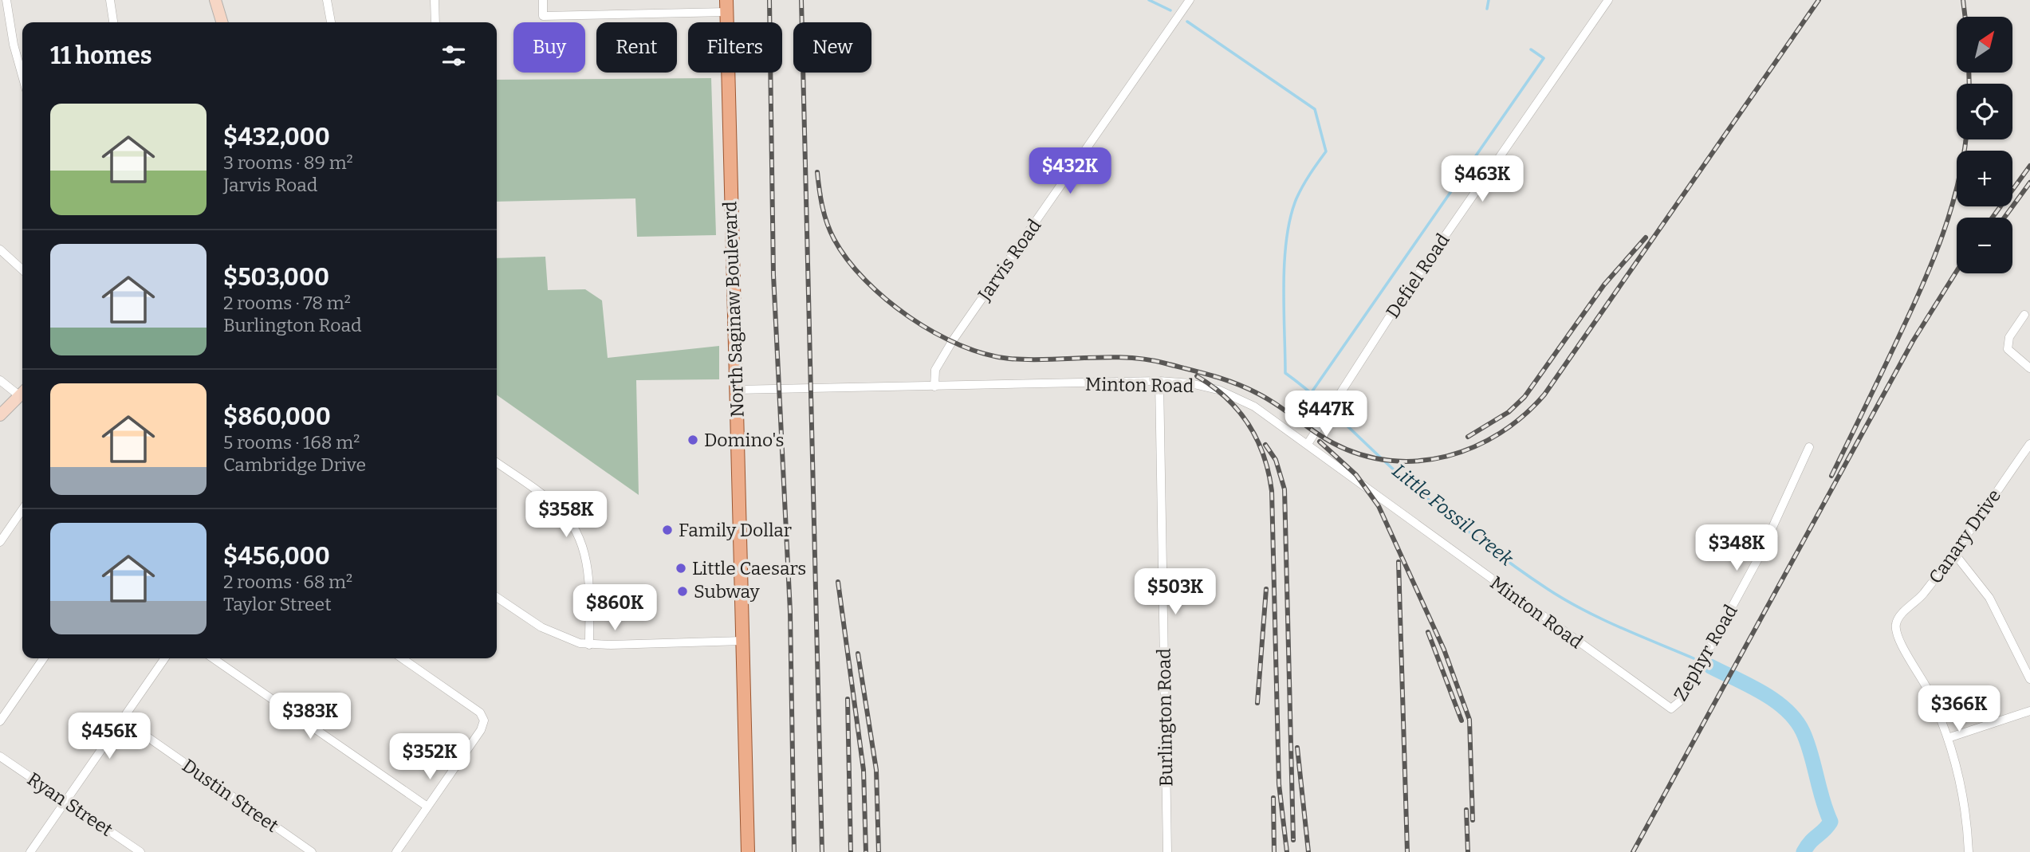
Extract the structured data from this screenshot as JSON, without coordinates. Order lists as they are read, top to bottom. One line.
{"streets":{"main road":["North Saginaw Boulevard"],"street":["Jarvis Road","Defiel Road","Minton Road","Canary Drive","Zephyr Road","Burlington Road","Dustin Street","Ryan Street"]},"crossings":[["Jarvis Road","Minton Road"],["Defiel Road","Minton Road"],["North Saginaw Boulevard","Minton Road"],["Minton Road","Zephyr Road"],["Minton Road","Burlington Road"]],"water":["Little Fossil Creek"],"places":["Domino's","Family Dollar","Little Caesars","Subway"],"north":"top right","page":{"map_buttons":["+","−"],"chip":["Buy","Rent","Filters","New"],"heading":"11 homes","list":[{"name":"$432,000","note":"3 rooms · 89 m² · Jarvis Road"},{"name":"$503,000","note":"2 rooms · 78 m² · Burlington Road"},{"name":"$860,000","note":"5 rooms · 168 m² · Cambridge Drive"},{"name":"$456,000","note":"2 rooms · 68 m² · Taylor Street"}],"price":["$432K","$463K","$447K","$358K","$348K","$503K","$860K","$366K","$383K","$456K","$352K"]}}
